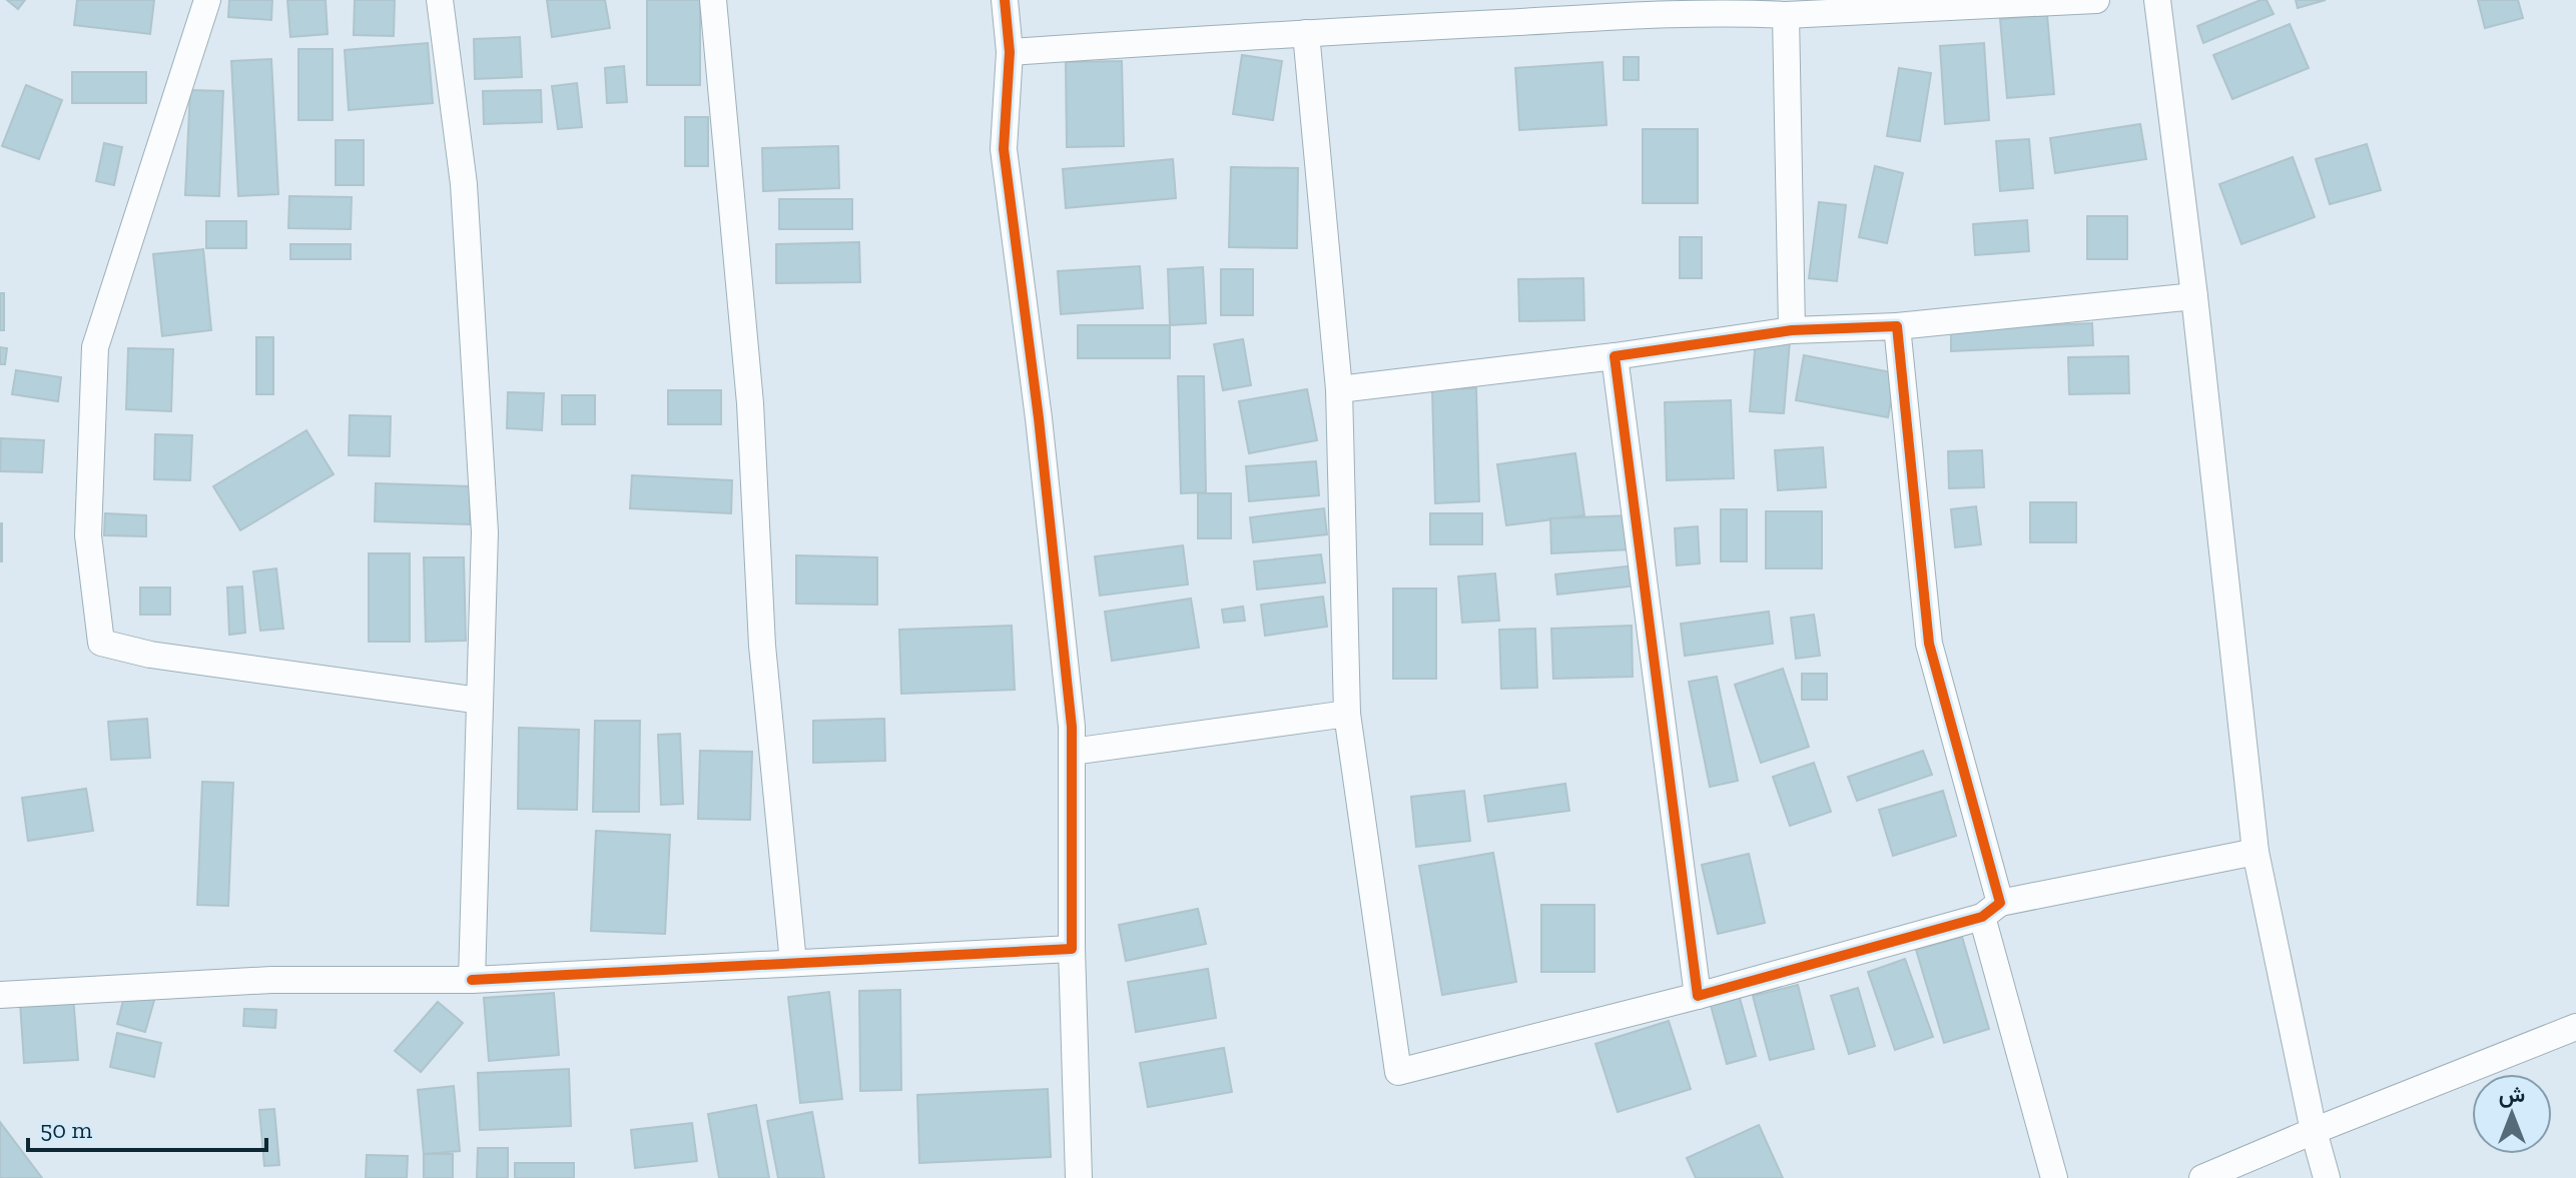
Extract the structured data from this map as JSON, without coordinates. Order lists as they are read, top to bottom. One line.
{"scale_bar":"50 m","north":"top"}
